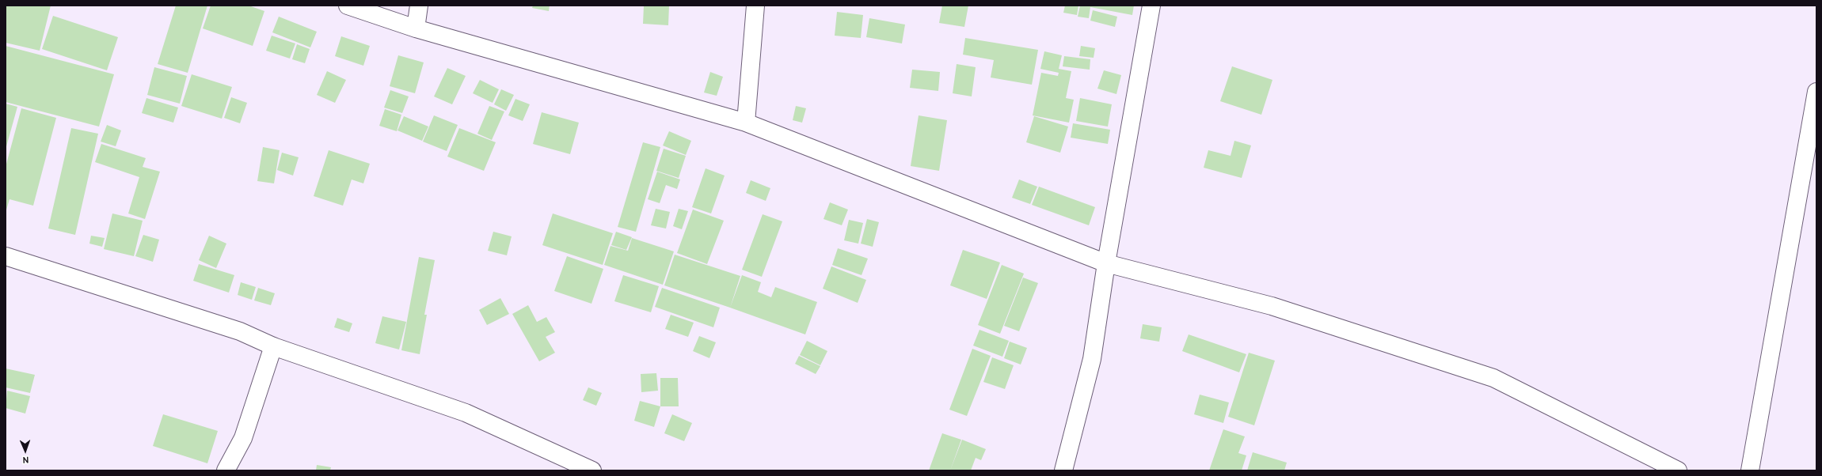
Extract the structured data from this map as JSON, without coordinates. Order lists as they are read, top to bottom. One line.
{"north":"bottom"}
